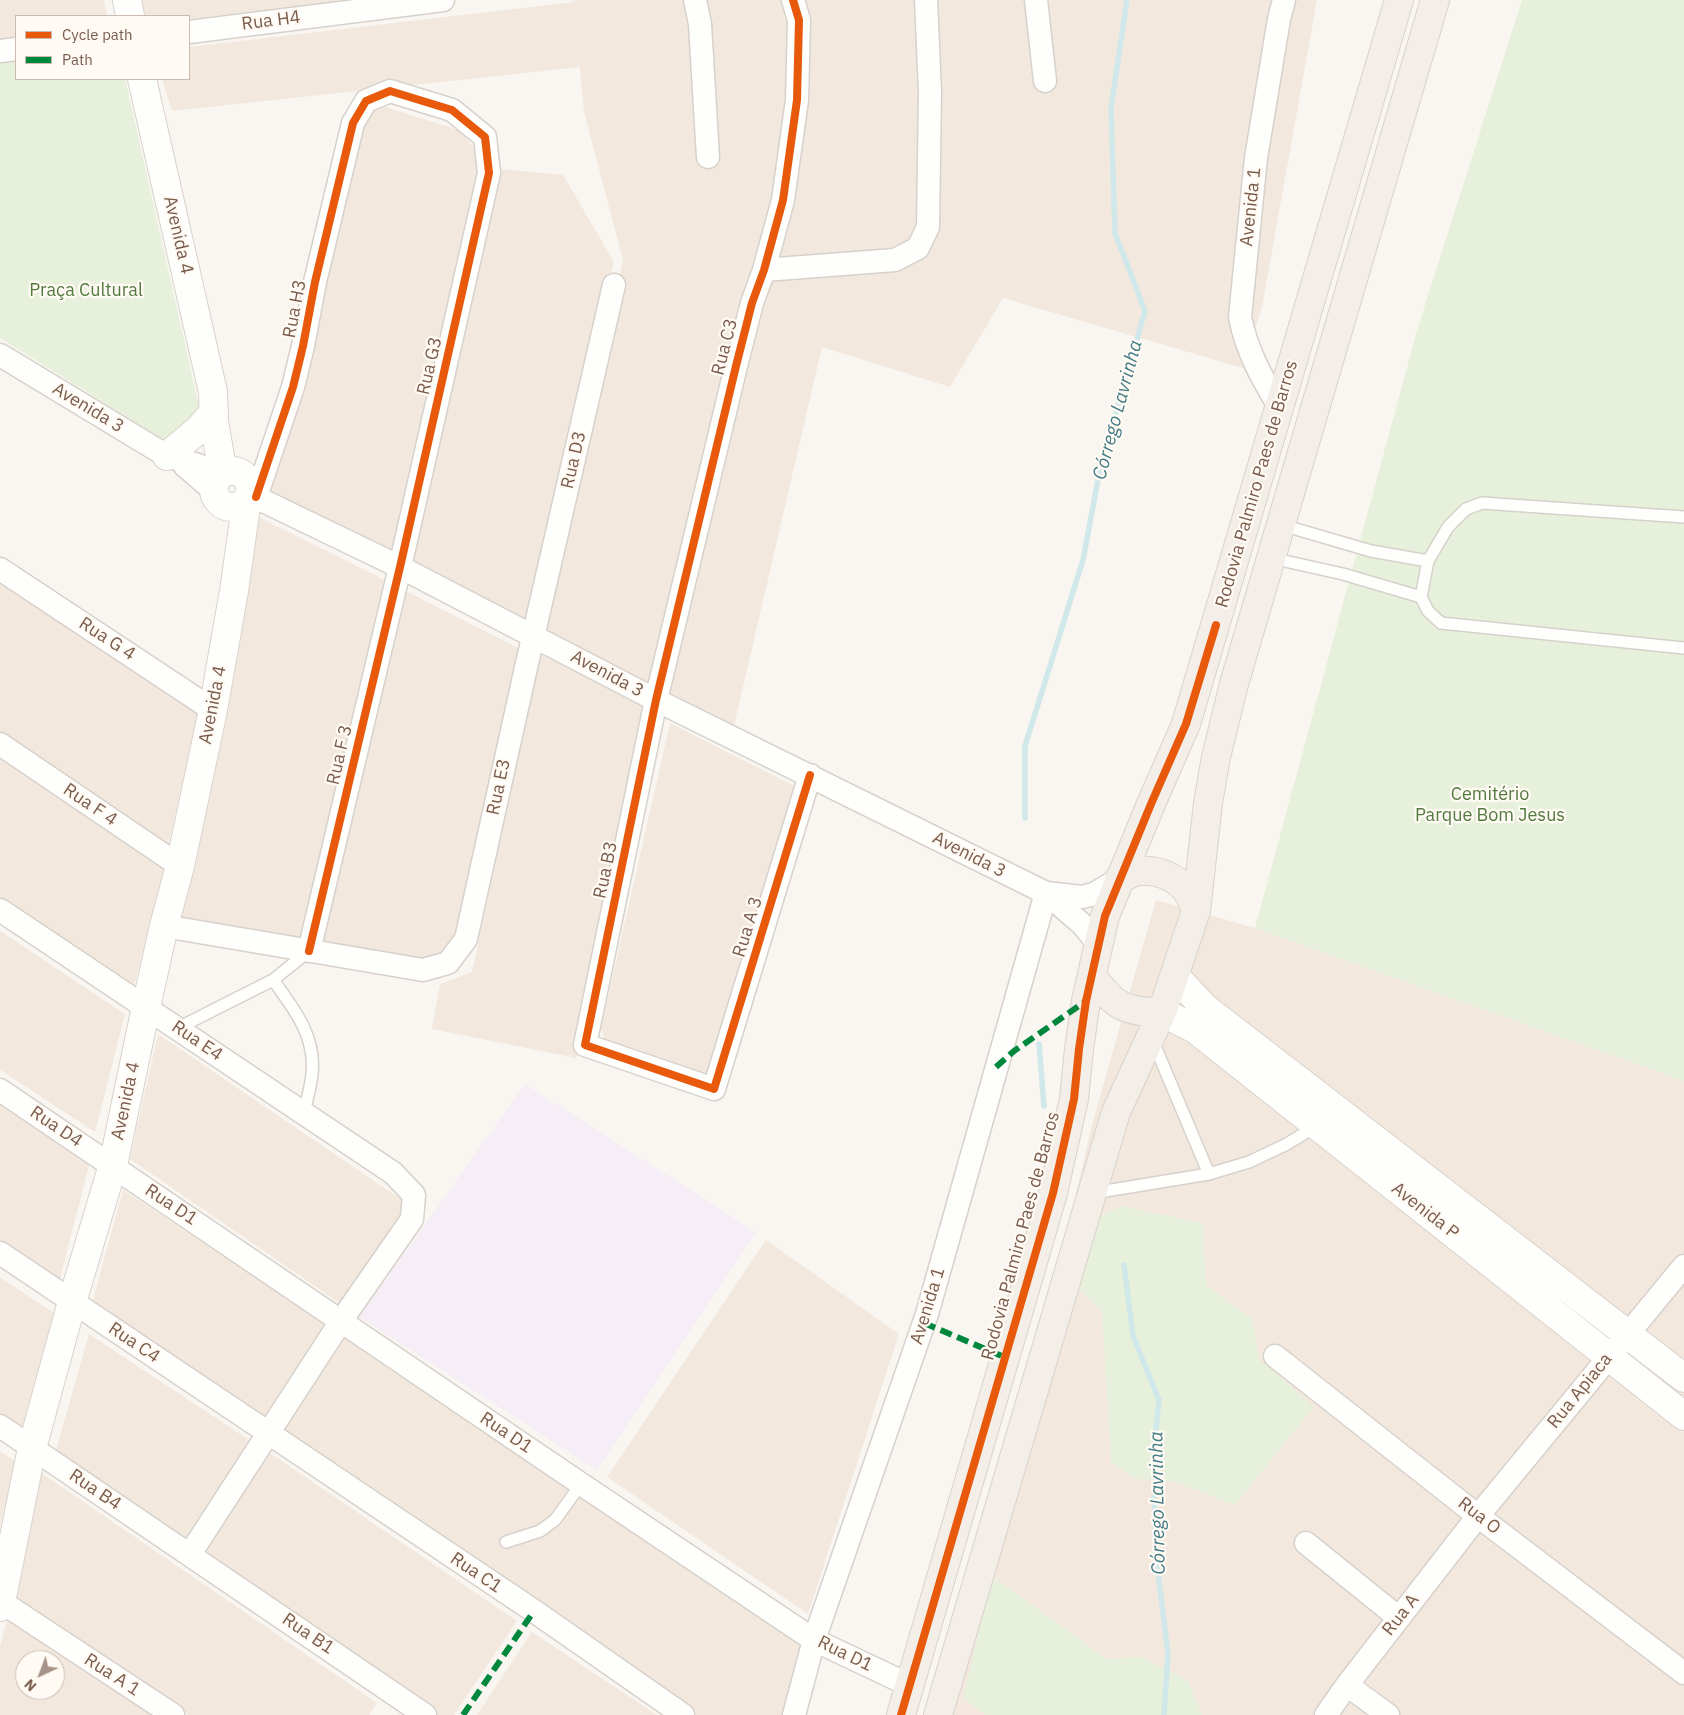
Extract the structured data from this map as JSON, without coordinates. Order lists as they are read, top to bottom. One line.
{"streets":{"main road":["Rodovia Palmiro Paes de Barros"],"street":["Rua H4","Avenida 1","Avenida 4","Rua H3","Rua C3","Rua G3","Avenida 3","Rua D3","Rua G 4","Rua F 3","Rua E3","Rua F 4","Rua B3","Rua A 3","Rua E4","Rua D4","Rua D1","Avenida P","Rua C4","Rua Apiaca","Rua B4","Rua O","Rua C1","Rua A","Rua B1","Rua A 1"]},"crossings":[["Avenida 1","Avenida 3"],["Avenida 1","Rodovia Palmiro Paes de Barros"],["Avenida 1","Rua D1"],["Avenida 4","Rua H3"],["Avenida 4","Avenida 3"],["Avenida 4","Rua G 4"],["Avenida 4","Rua F 4"],["Avenida 4","Rua E4"],["Avenida 4","Rua D4"],["Avenida 4","Rua D1"],["Avenida 4","Rua C4"],["Avenida 4","Rua B4"],["Avenida 4","Rua A 1"],["Rua H3","Rua G3"],["Rua H3","Avenida 3"],["Rua C3","Avenida 3"],["Rua C3","Rua B3"],["Rua G3","Avenida 3"],["Rua G3","Rua F 3"],["Avenida 3","Rua D3"],["Avenida 3","Rua F 3"],["Avenida 3","Rua E3"],["Avenida 3","Rua B3"],["Avenida 3","Rua A 3"],["Rua D3","Rua E3"],["Rodovia Palmiro Paes de Barros","Rua D1"],["Rodovia Palmiro Paes de Barros","Avenida P"],["Rua F 3","Rua E3"],["Rua B3","Rua A 3"],["Rua E4","Rua D1"],["Rua E4","Rua C4"],["Rua E4","Rua B4"],["Rua E4","Rua C1"],["Rua E4","Rua B1"],["Rua D4","Rua D1"],["Avenida P","Rua Apiaca"],["Rua C4","Rua C1"],["Rua Apiaca","Rua O"],["Rua Apiaca","Rua A"],["Rua B4","Rua B1"],["Rua O","Rua A"]],"water":["Córrego Lavrinha"],"parks":["Praça Cultural","Cemitério Parque Bom Jesus"],"legend":["Cycle path","Path"],"north":"bottom left"}
